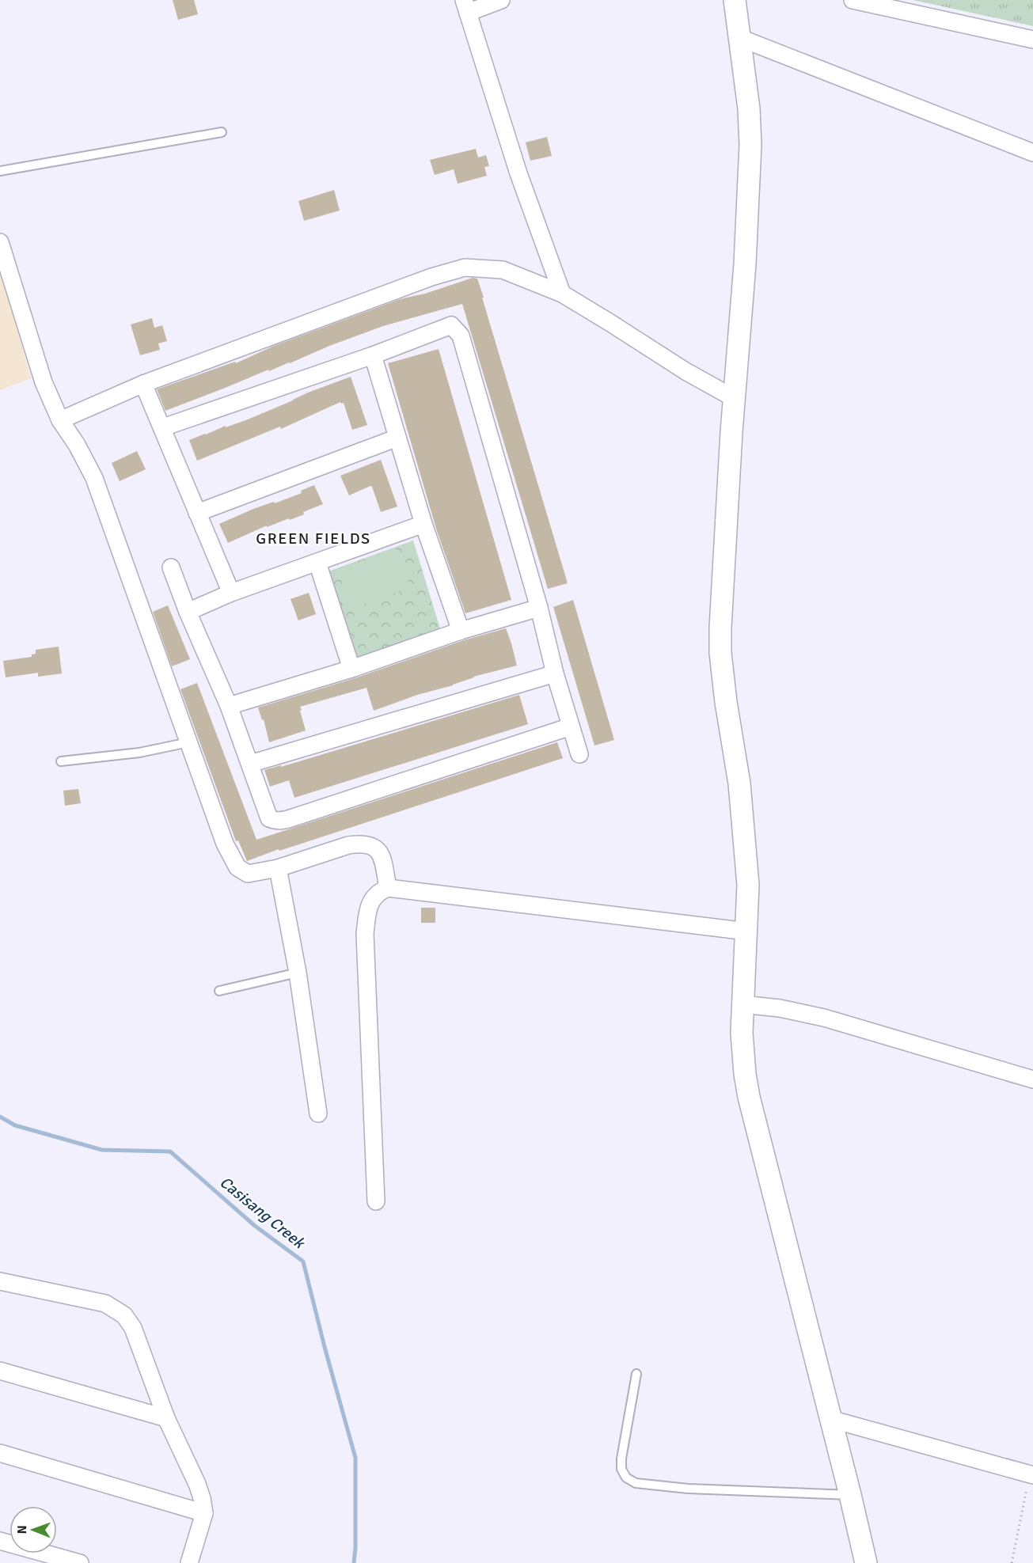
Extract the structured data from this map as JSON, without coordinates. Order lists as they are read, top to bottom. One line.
{"districts":["GREEN FIELDS"],"water":["Casisang Creek"],"north":"left"}
